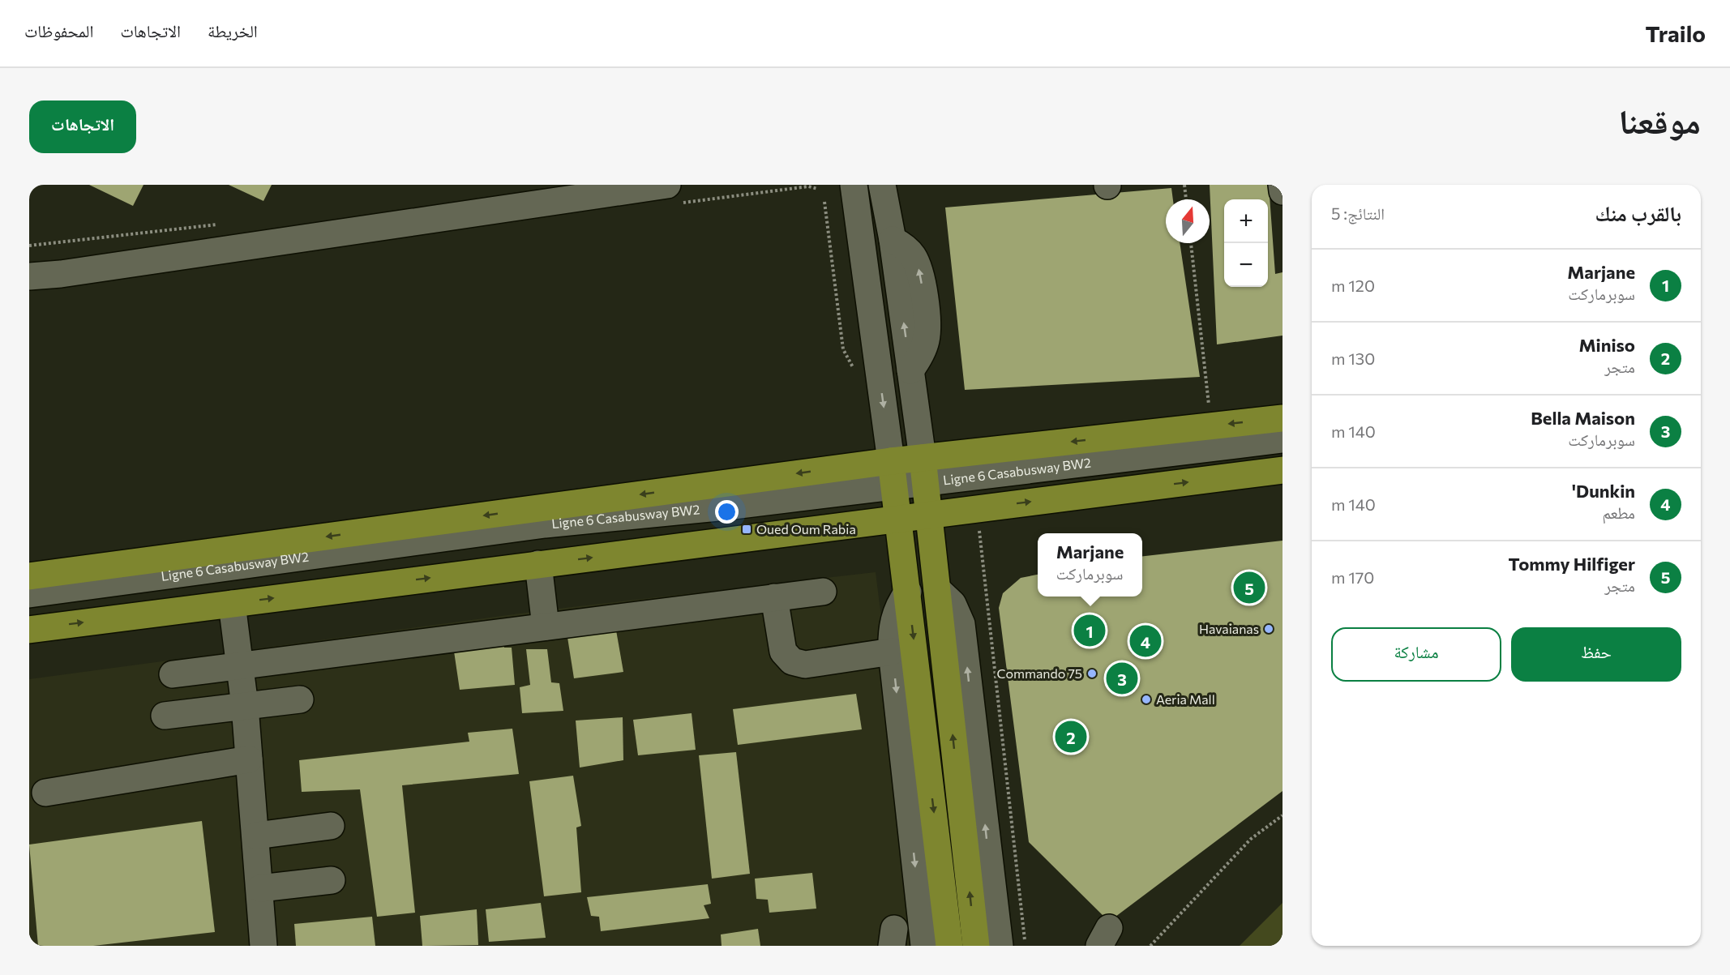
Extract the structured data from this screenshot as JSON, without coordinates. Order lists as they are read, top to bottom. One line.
{"streets":{"street":["Ligne 6 Casabusway BW2"]},"places":{"transit":["Oued Oum Rabia"],"other":["Havaianas","Commando 75","Aeria Mall"]},"north":"top","page":{"header":"Trailo","nav":["الخريطة","الاتجاهات","المحفوظات"],"title":"موقعنا","buttons":["الاتجاهات",["حفظ","مشاركة"]],"heading":["بالقرب منك","النتائج: 5"],"map_buttons":["+","−"],"list":[{"mark":"1","name":"Marjane","note":"سوبرماركت","value":"120 m"},{"mark":"2","name":"Miniso","note":"متجر","value":"130 m"},{"mark":"3","name":"Bella Maison","note":"سوبرماركت","value":"140 m"},{"mark":"4","name":"Dunkin'","note":"مطعم","value":"140 m"},{"mark":"5","name":"Tommy Hilfiger","note":"متجر","value":"170 m"}],"popup":["Marjane","سوبرماركت"],"pins":["5","1","4","3","2"]}}
